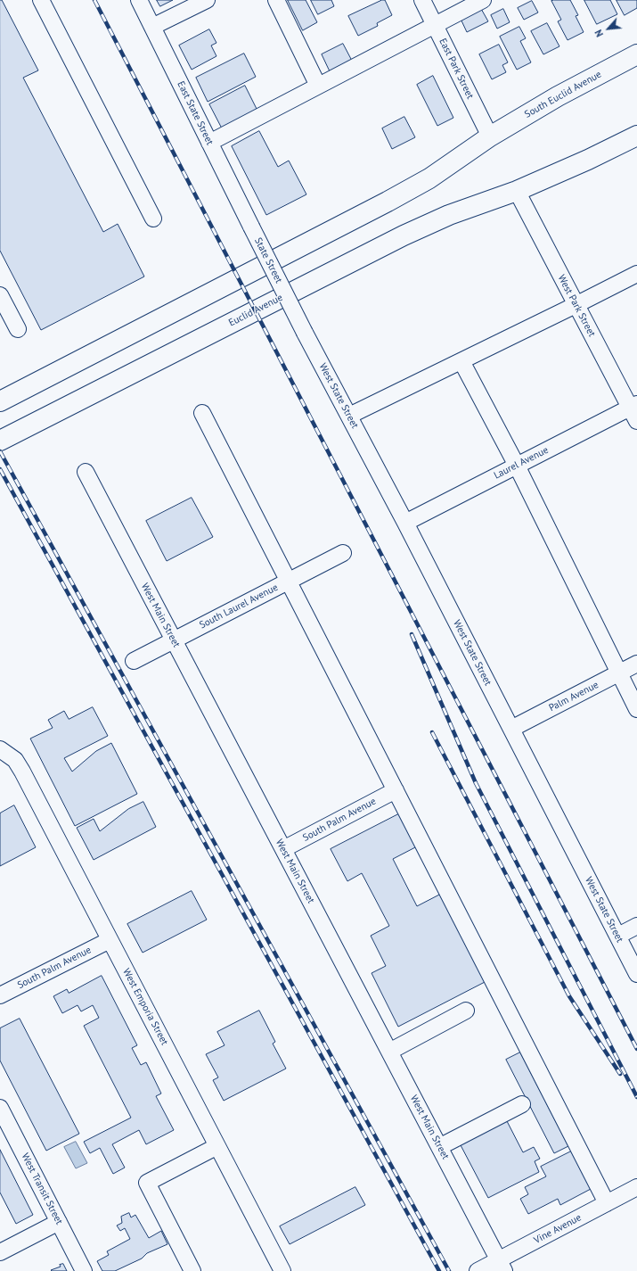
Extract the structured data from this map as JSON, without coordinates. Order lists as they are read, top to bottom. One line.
{"streets":{"main road":["South Euclid Avenue","Euclid Avenue"],"street":["East Park Street","East State Street","State Street","West Park Street","West State Street","Laurel Avenue","South Laurel Avenue","West Main Street","Palm Avenue","South Palm Avenue","West Emporia Street","West Transit Street","Vine Avenue"]},"crossings":[["East Park Street","South Euclid Avenue"],["East State Street","State Street"],["State Street","West State Street"],["West Park Street","Euclid Avenue"],["West Park Street","Laurel Avenue"],["West State Street","Laurel Avenue"],["West State Street","Palm Avenue"],["South Laurel Avenue","West Main Street"],["West Main Street","South Palm Avenue"],["West Main Street","Vine Avenue"],["South Palm Avenue","West Emporia Street"]],"north":"bottom left"}
